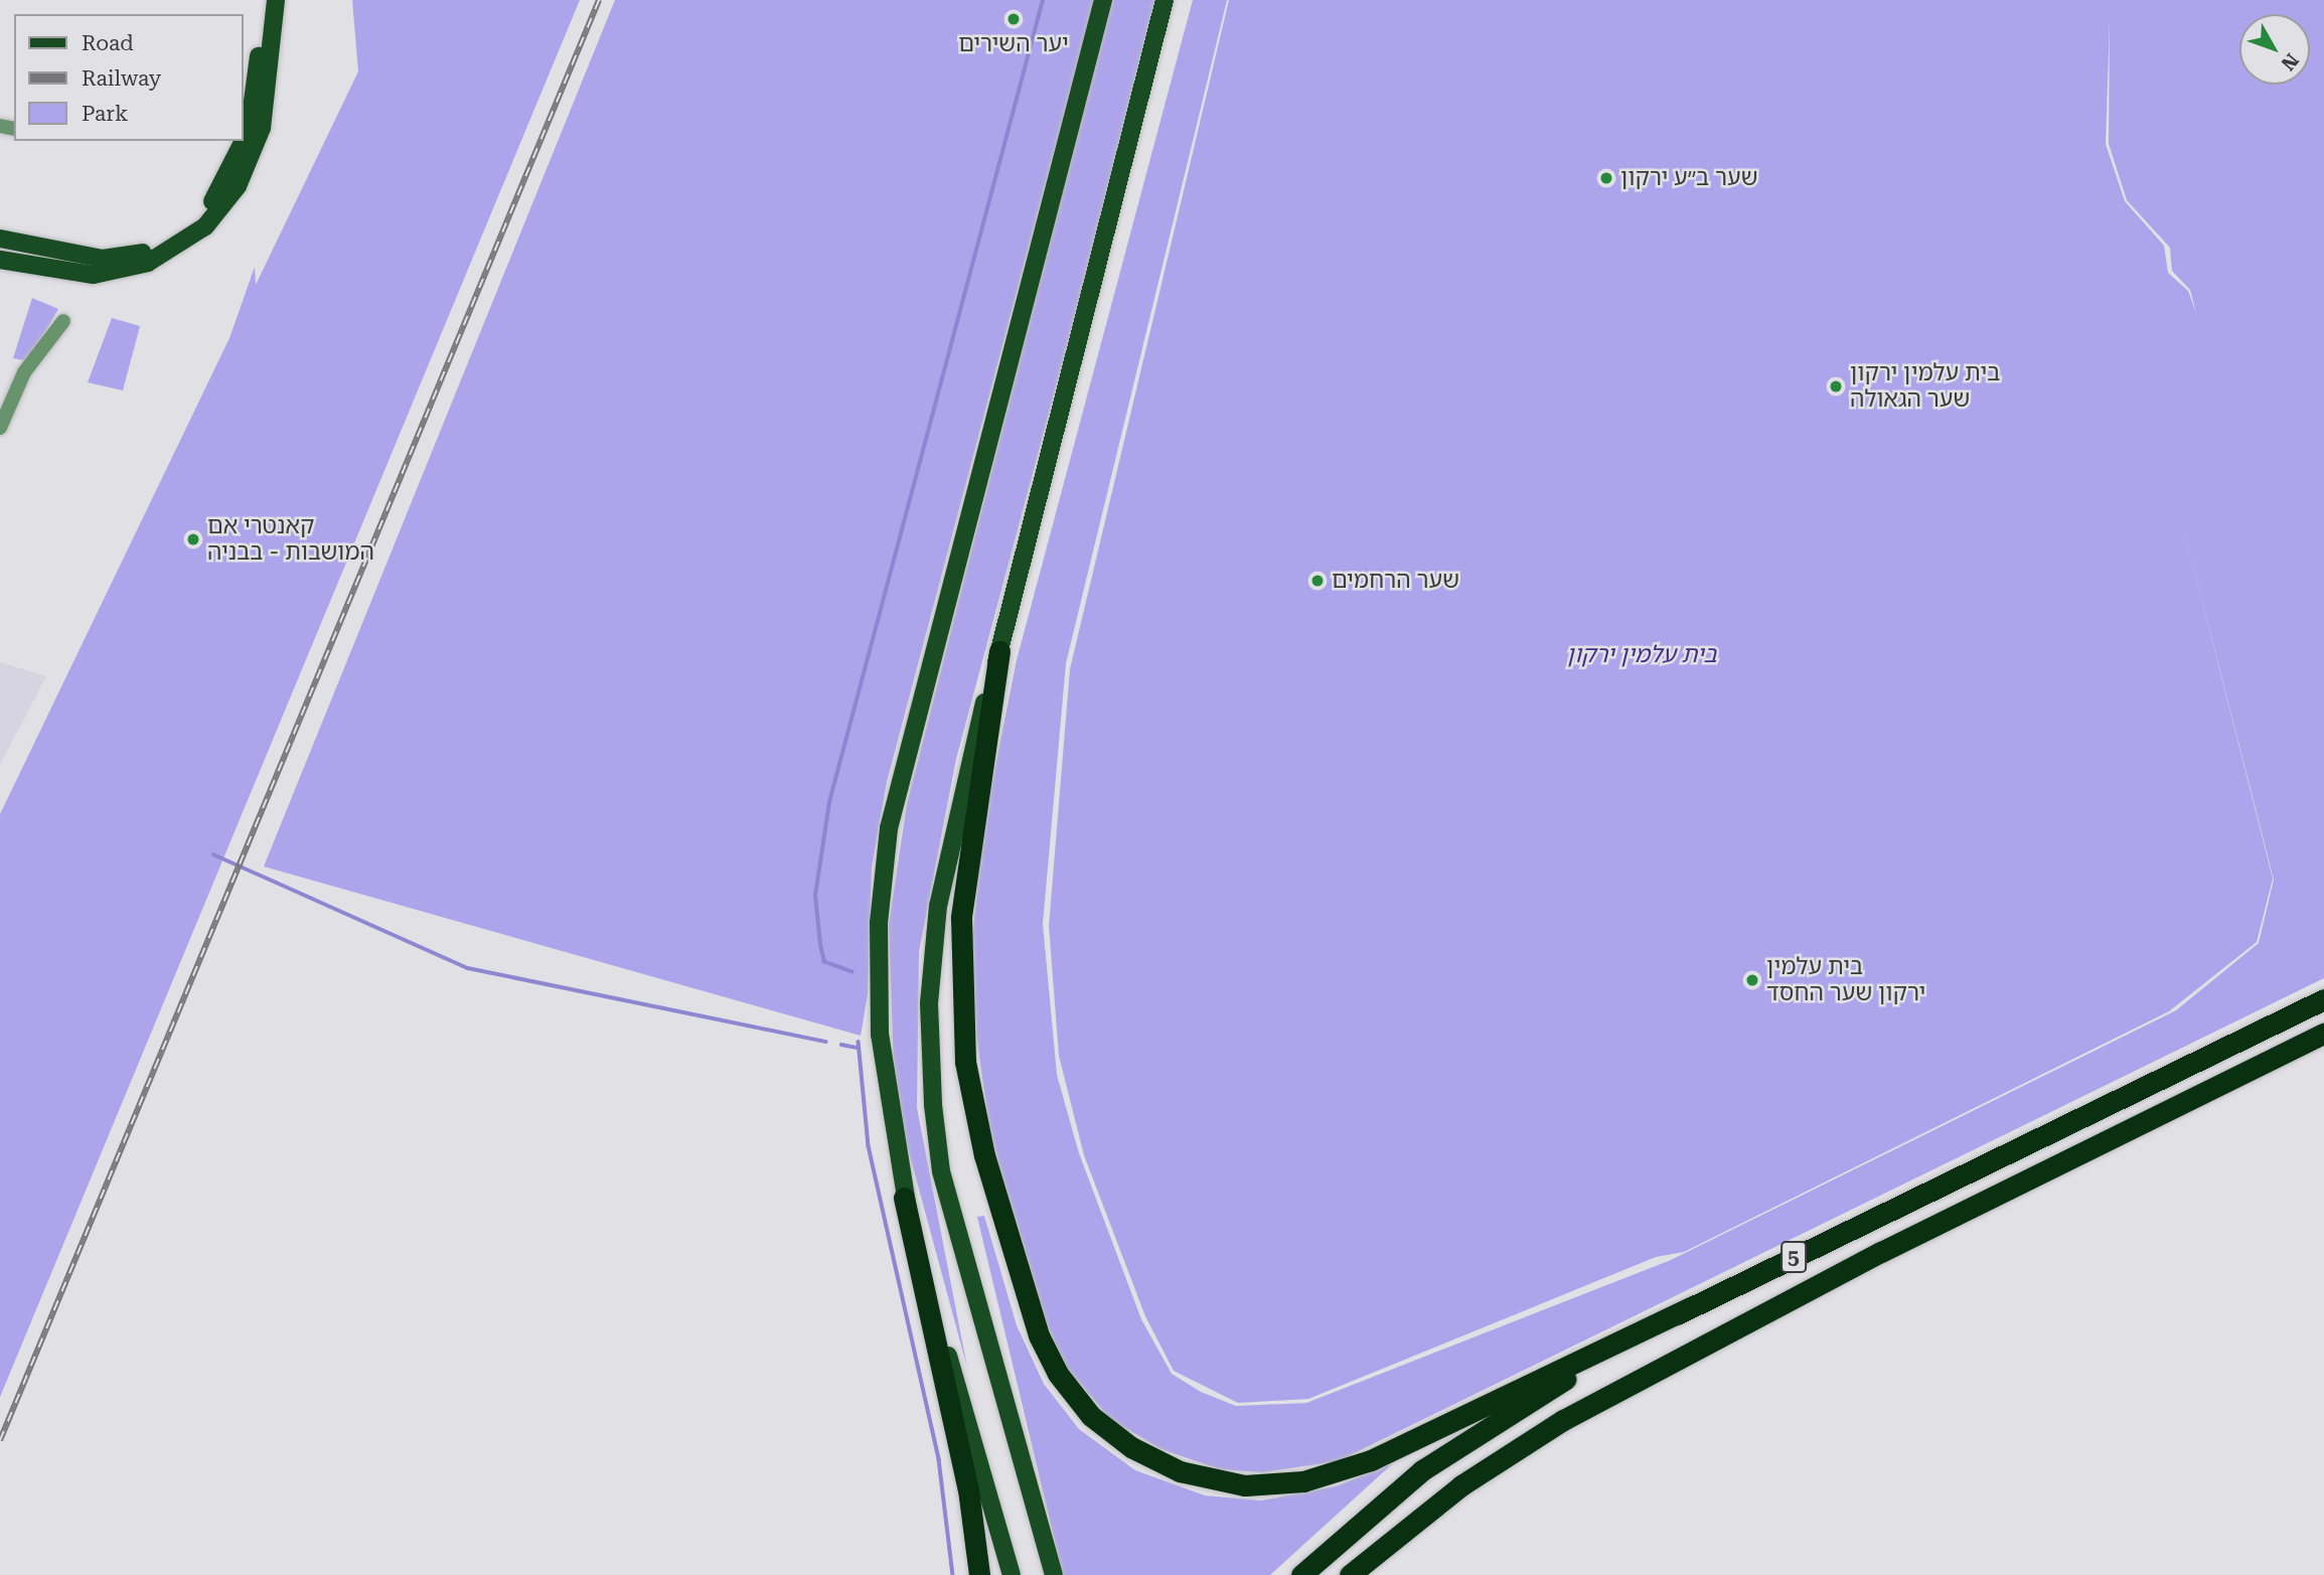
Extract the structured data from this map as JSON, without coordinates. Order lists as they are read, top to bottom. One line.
{"streets":{"highway":["5"]},"parks":["בית עלמין ירקון"],"places":["יער השירים","שער ב״ע ירקון","בית עלמין ירקון שער הגאולה","קאנטרי אם המושבות - בבניה","שער הרחמים","בית עלמין ירקון שער החסד"],"legend":["Road","Railway","Park"],"north":"bottom right"}
